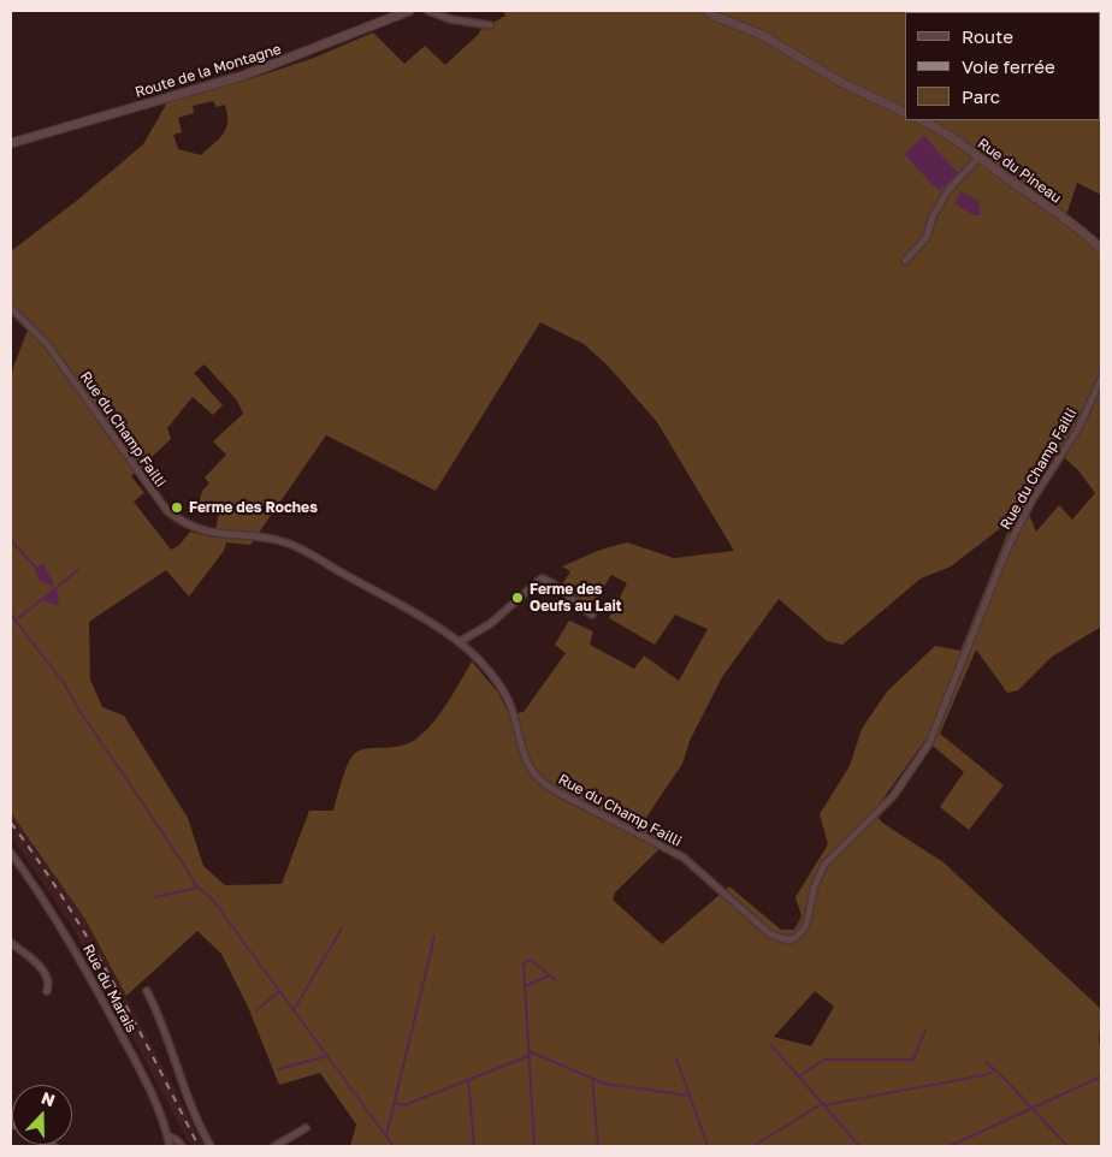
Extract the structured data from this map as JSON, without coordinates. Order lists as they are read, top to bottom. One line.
{"streets":{"street":["Route de la Montagne","Rue du Pineau","Rue du Champ Failli","Rue du Marais"]},"places":["Ferme des Roches","Ferme des Oeufs au Lait"],"legend":["Route","Voie ferrée","Parc"],"north":"top"}
